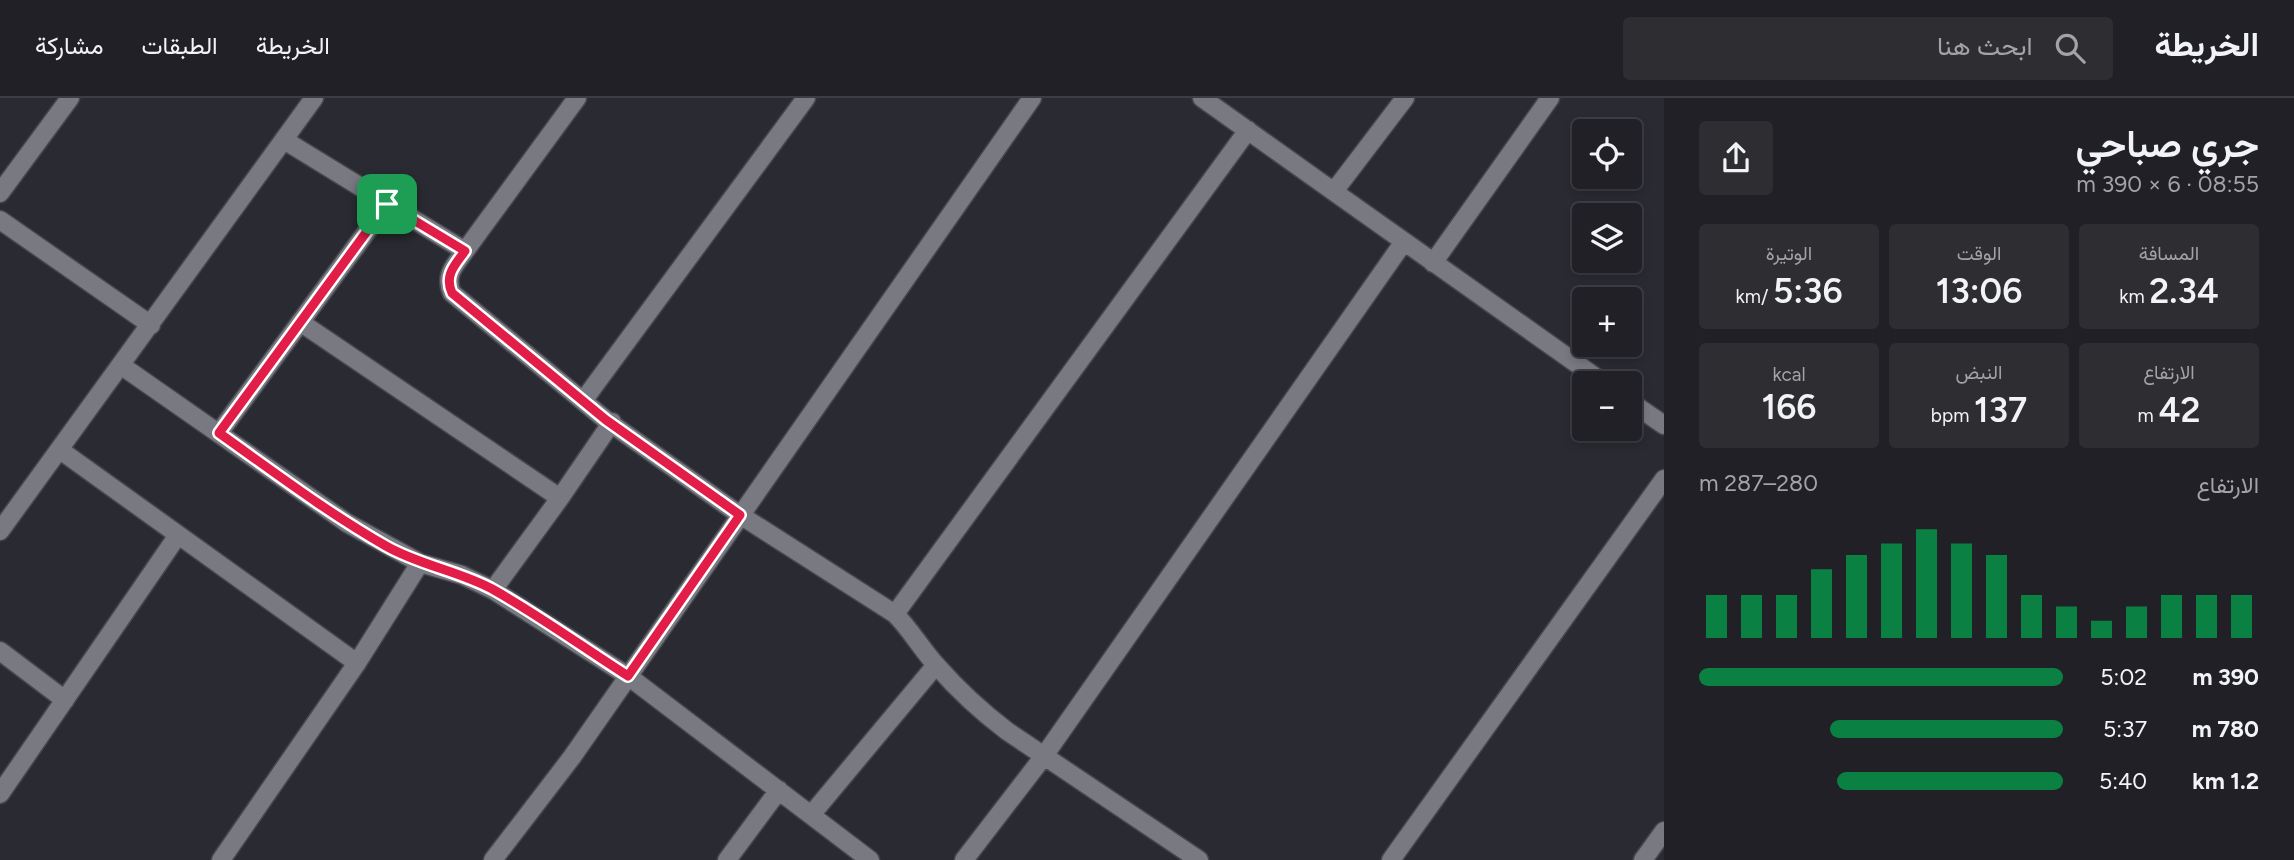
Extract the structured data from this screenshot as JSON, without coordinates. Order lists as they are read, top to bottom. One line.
{"page":{"header":"الخريطة","search":"ابحث هنا","nav":["الخريطة","الطبقات","مشاركة"],"heading":["جري صباحي","08:55 · 6 × 390 m"],"map_buttons":["+","−"],"stats":[["المسافة","2.34 km"],["الوقت","13:06"],["الوتيرة","5:36 /km"],["الارتفاع","42 m"],["النبض","137 bpm"],["kcal","166"]],"chart":["الارتفاع","280–287 m"],"list":[{"name":"390 m","note":"5:02"},{"name":"780 m","note":"5:37"},{"name":"1.2 km","note":"5:40"}]}}
